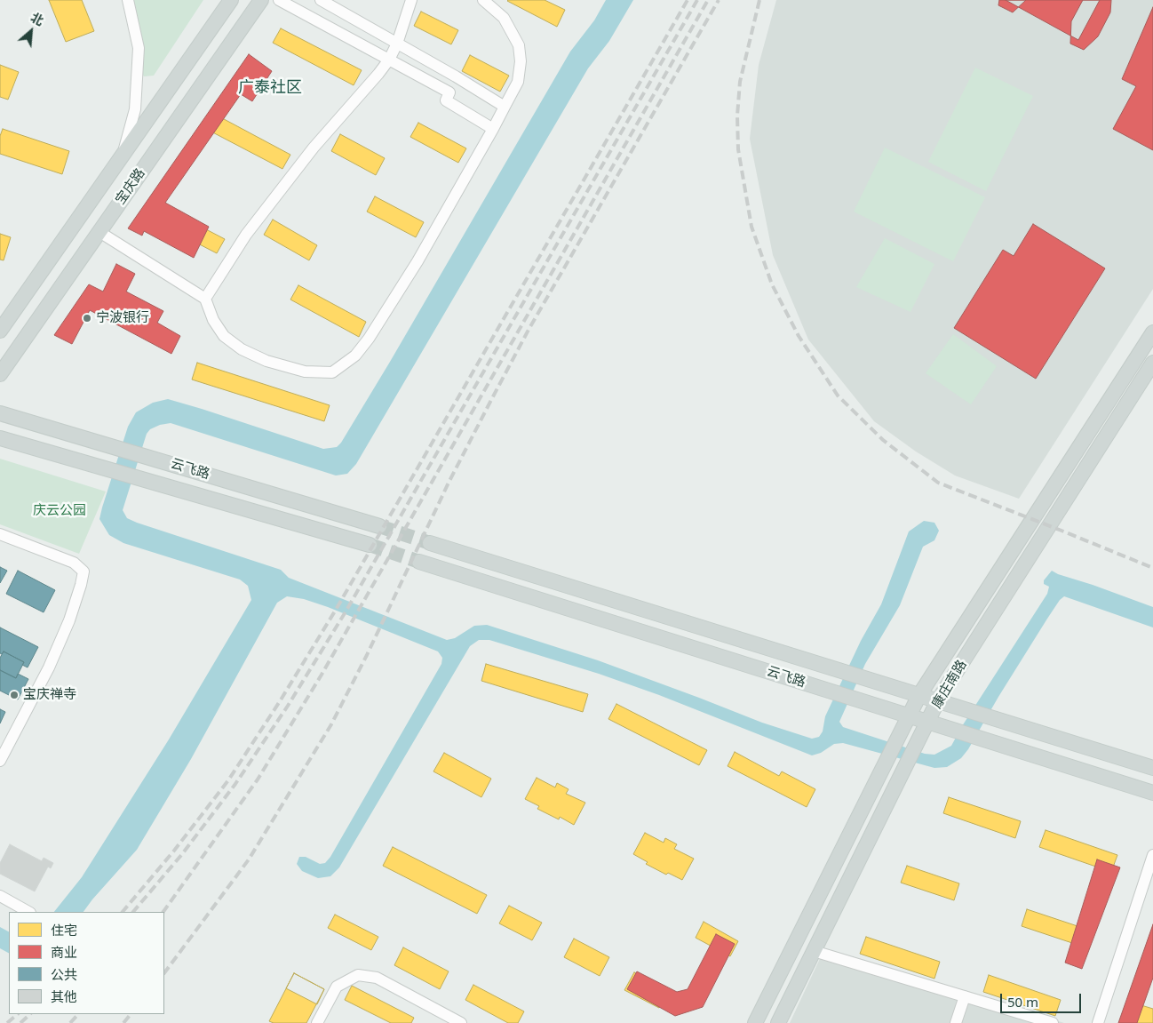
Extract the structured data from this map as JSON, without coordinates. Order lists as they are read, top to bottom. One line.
{"streets":{"main road":["宝庆路","云飞路","康庄南路"]},"crossings":[["云飞路","康庄南路"]],"districts":["广泰社区"],"parks":["庆云公园"],"places":["宁波银行","宝庆禅寺"],"legend":["住宅","商业","公共","其他"],"scale_bar":"50 m","north":"top right"}
